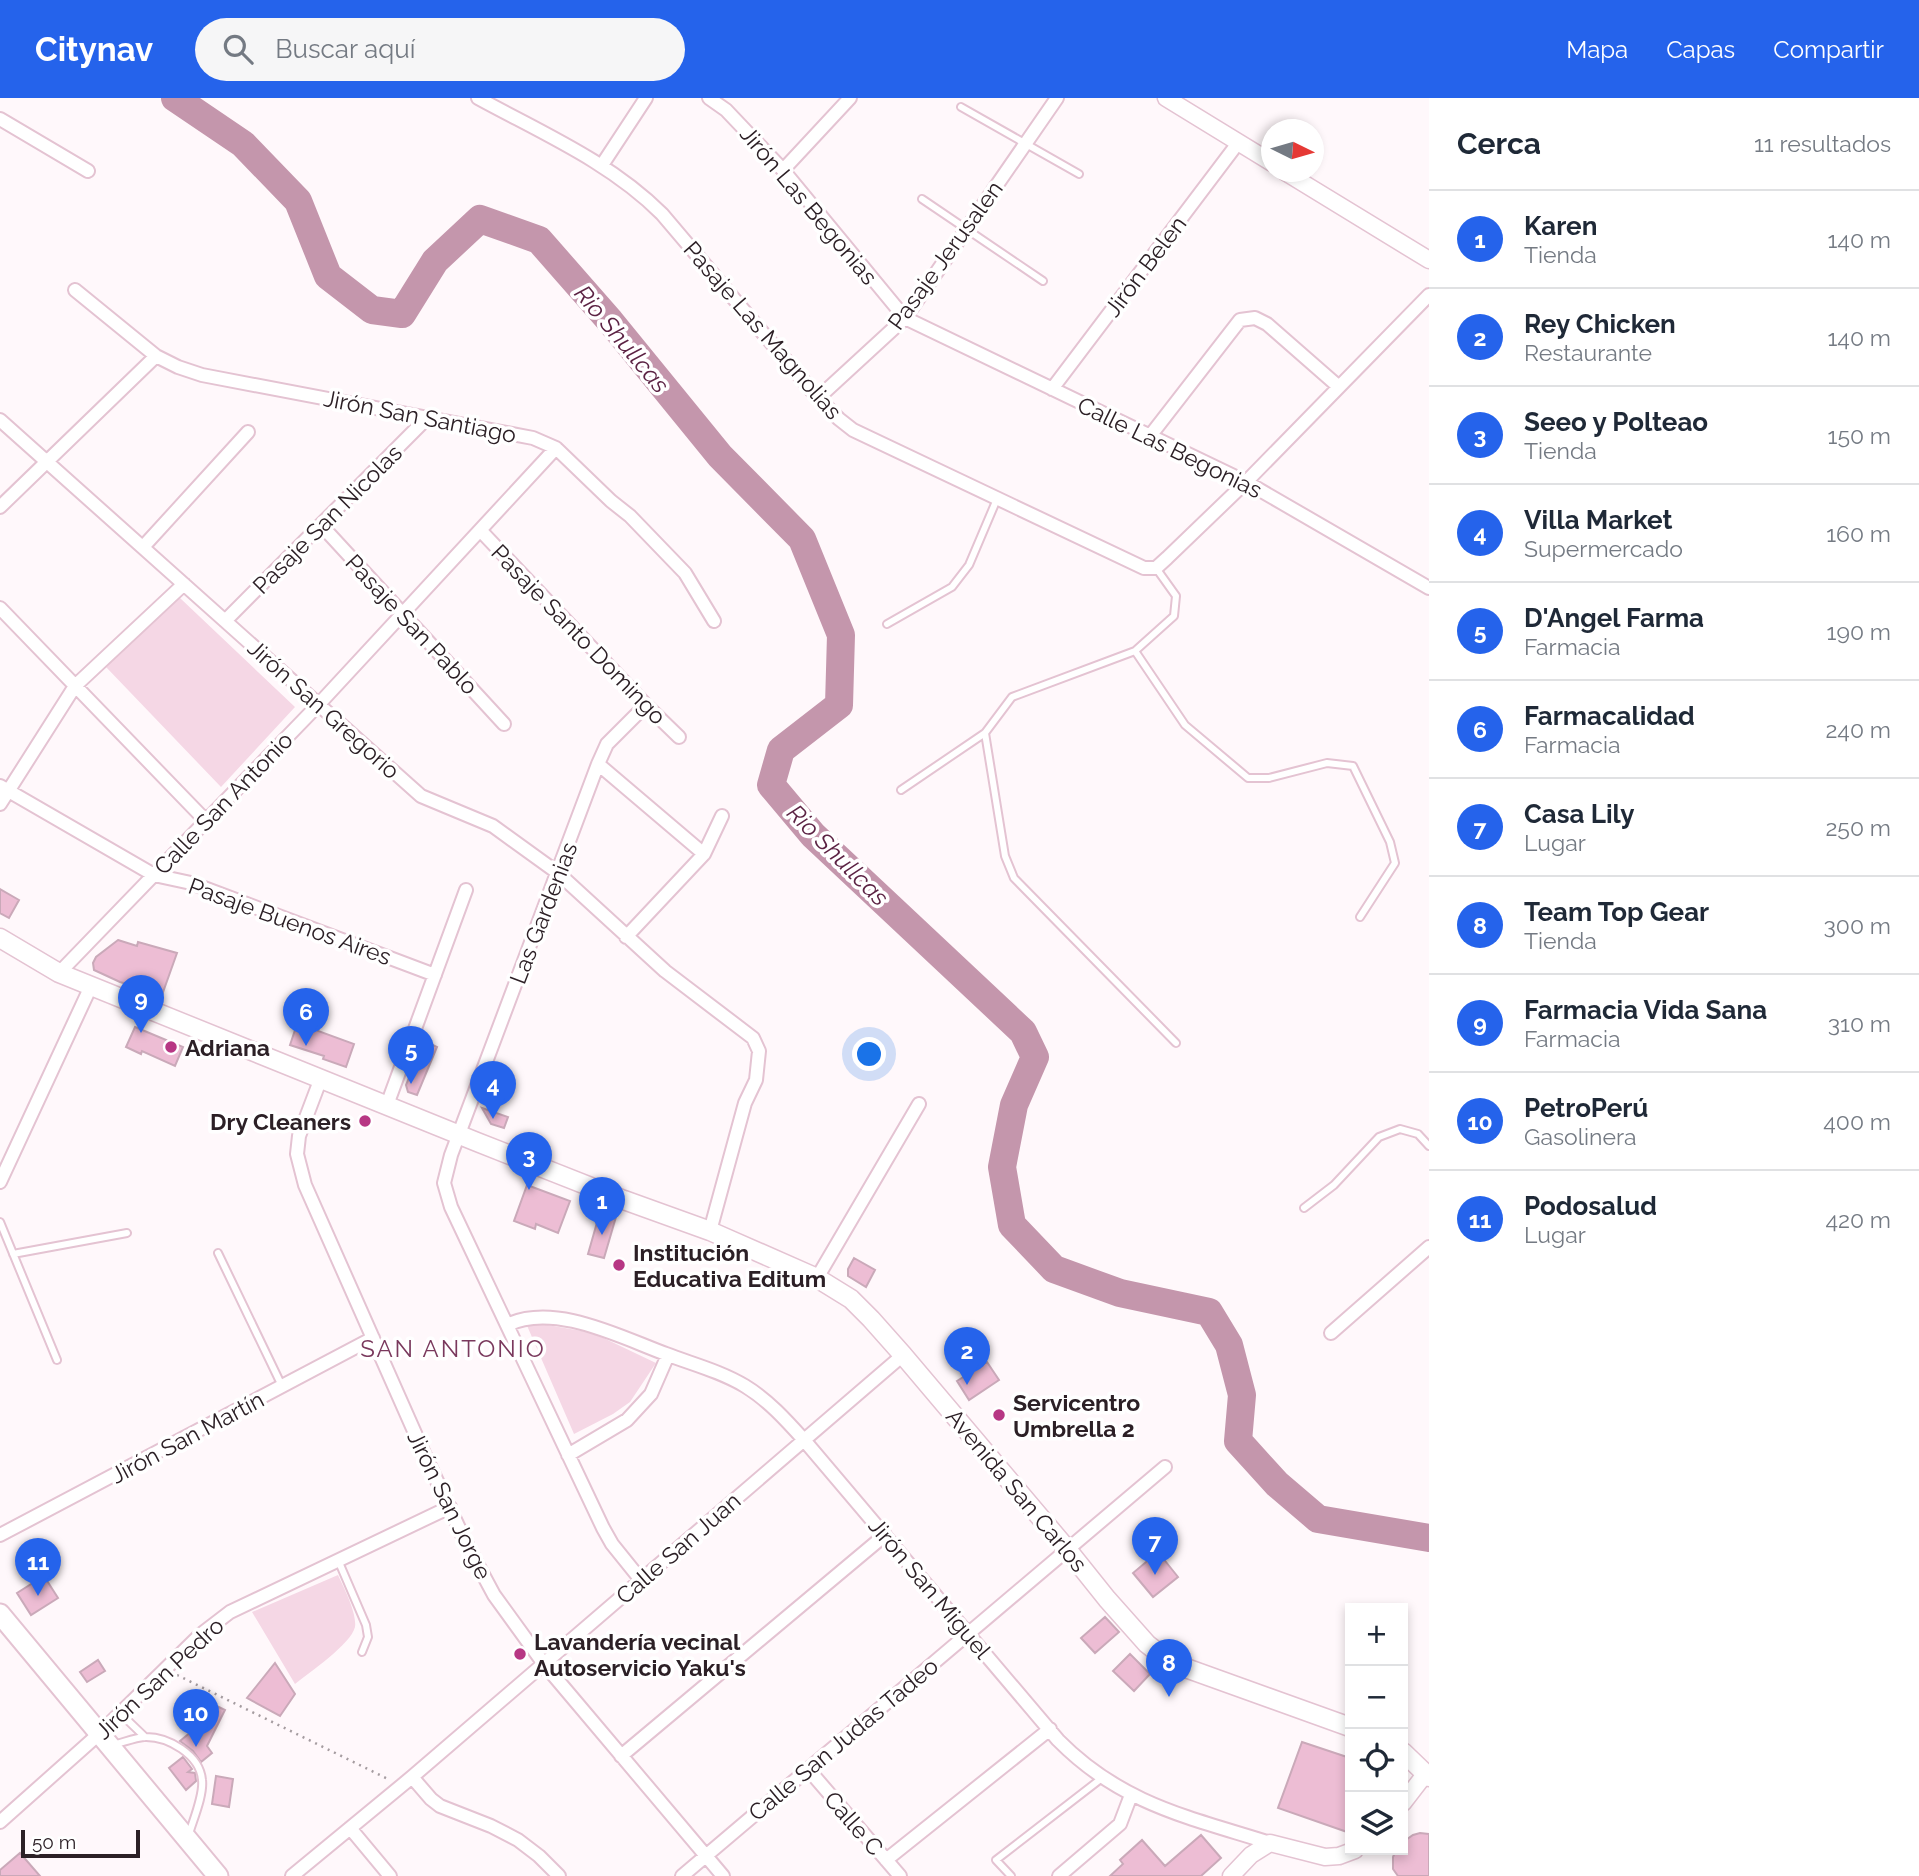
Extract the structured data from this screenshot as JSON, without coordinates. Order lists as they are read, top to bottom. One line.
{"streets":{"main road":["Avenida San Carlos"],"street":["Jirón Las Begonias","Pasaje Jerusalen","Jirón Belen","Pasaje Las Magnolias","Jirón San Santiago","Calle Las Begonias","Pasaje San Nicolas","Pasaje San Pablo","Pasaje Santo Domingo","Jirón San Gregorio","Calle San Antonio","Las Gardenias","Pasaje Buenos Aires","Jirón San Martín","Jirón San Jorge","Calle San Juan","Jirón San Miguel","Jirón San Pedro","Calle San Judas Tadeo","Calle C"]},"crossings":[["Jirón Las Begonias","Pasaje Jerusalen"],["Jirón Las Begonias","Calle Las Begonias"],["Pasaje Jerusalen","Pasaje Las Magnolias"],["Pasaje Jerusalen","Calle Las Begonias"],["Jirón Belen","Calle Las Begonias"],["Jirón San Santiago","Pasaje San Nicolas"],["Jirón San Santiago","Calle San Antonio"],["Pasaje San Nicolas","Pasaje San Pablo"],["Pasaje San Nicolas","Jirón San Gregorio"],["Pasaje San Pablo","Calle San Antonio"],["Pasaje Santo Domingo","Calle San Antonio"],["Pasaje Santo Domingo","Las Gardenias"],["Jirón San Gregorio","Calle San Antonio"],["Jirón San Gregorio","Las Gardenias"],["Jirón San Gregorio","Avenida San Carlos"],["Calle San Antonio","Pasaje Buenos Aires"],["Calle San Antonio","Avenida San Carlos"],["Las Gardenias","Avenida San Carlos"],["Las Gardenias","Calle San Juan"],["Las Gardenias","Jirón San Miguel"],["Jirón San Martín","Jirón San Jorge"],["Avenida San Carlos","Jirón San Jorge"],["Avenida San Carlos","Calle San Juan"],["Avenida San Carlos","Calle San Judas Tadeo"],["Jirón San Jorge","Calle San Juan"],["Jirón San Jorge","Jirón San Pedro"],["Jirón San Jorge","Calle San Judas Tadeo"],["Calle San Juan","Jirón San Miguel"],["Jirón San Miguel","Calle San Judas Tadeo"],["Calle San Judas Tadeo","Calle C"]],"districts":["SAN ANTONIO"],"water":["Rio Shullcas"],"places":["Adriana","Dry Cleaners","Institución Educativa Editum","Servicentro Umbrella 2","Lavandería vecinal Autoservicio Yaku's"],"scale_bar":"50 m","north":"right","page":{"header":"Citynav","search":"Buscar aquí","nav":["Mapa","Capas","Compartir"],"heading":["Cerca","11 resultados"],"list":[{"mark":"1","name":"Karen","note":"Tienda","value":"140 m"},{"mark":"2","name":"Rey Chicken","note":"Restaurante","value":"140 m"},{"mark":"3","name":"Seeo y Polteao","note":"Tienda","value":"150 m"},{"mark":"4","name":"Villa Market","note":"Supermercado","value":"160 m"},{"mark":"5","name":"D'Angel Farma","note":"Farmacia","value":"190 m"},{"mark":"6","name":"Farmacalidad","note":"Farmacia","value":"240 m"},{"mark":"7","name":"Casa Lily","note":"Lugar","value":"250 m"},{"mark":"8","name":"Team Top Gear","note":"Tienda","value":"300 m"},{"mark":"9","name":"Farmacia Vida Sana","note":"Farmacia","value":"310 m"},{"mark":"10","name":"PetroPerú","note":"Gasolinera","value":"400 m"},{"mark":"11","name":"Podosalud","note":"Lugar","value":"420 m"}],"pins":["9","6","5","4","3","1","2","7","11","8","10"],"map_buttons":["+","−"],"scale":"50 m"}}
